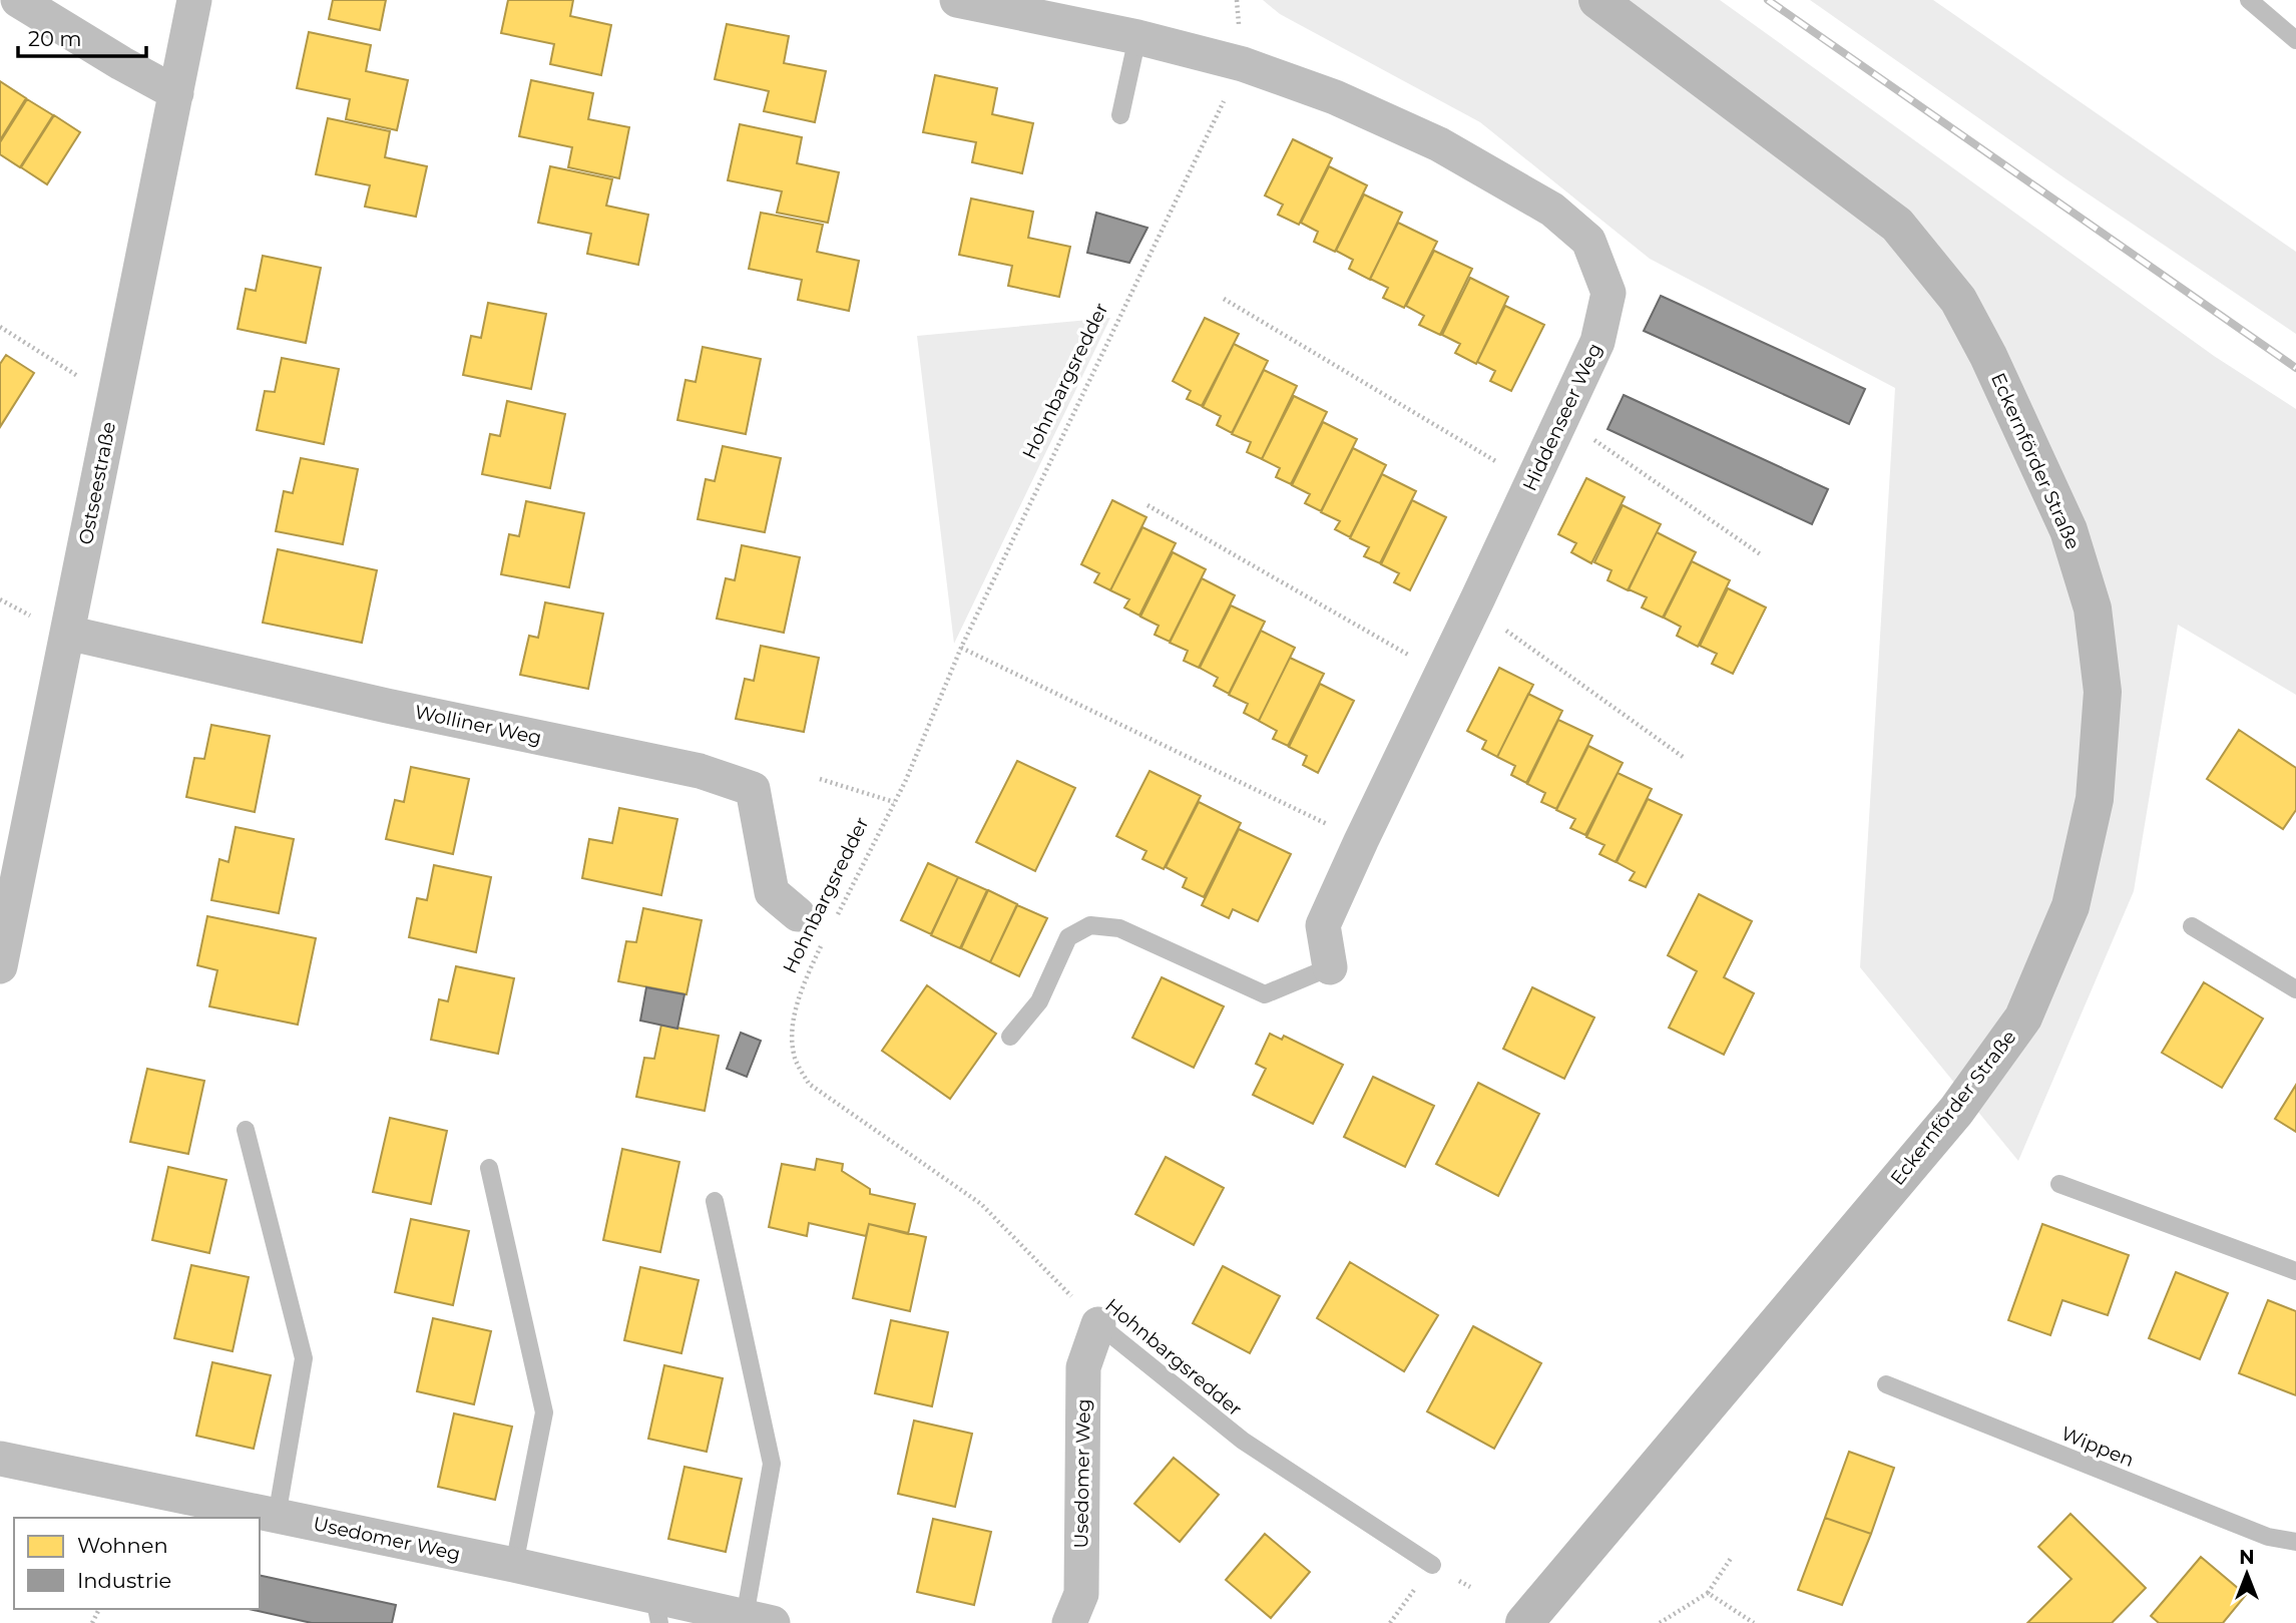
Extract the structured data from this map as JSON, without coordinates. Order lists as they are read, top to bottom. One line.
{"streets":{"street":["Hiddenseer Weg","Eckernförder Straße","Ostseestraße","Wolliner Weg","Usedomer Weg"],"lane":["Hohnbargsredder","Wippen"]},"crossings":[["Hohnbargsredder","Hiddenseer Weg"],["Hohnbargsredder","Usedomer Weg"],["Ostseestraße","Wolliner Weg"]],"legend":["Wohnen","Industrie"],"scale_bar":"20 m","north":"top"}
